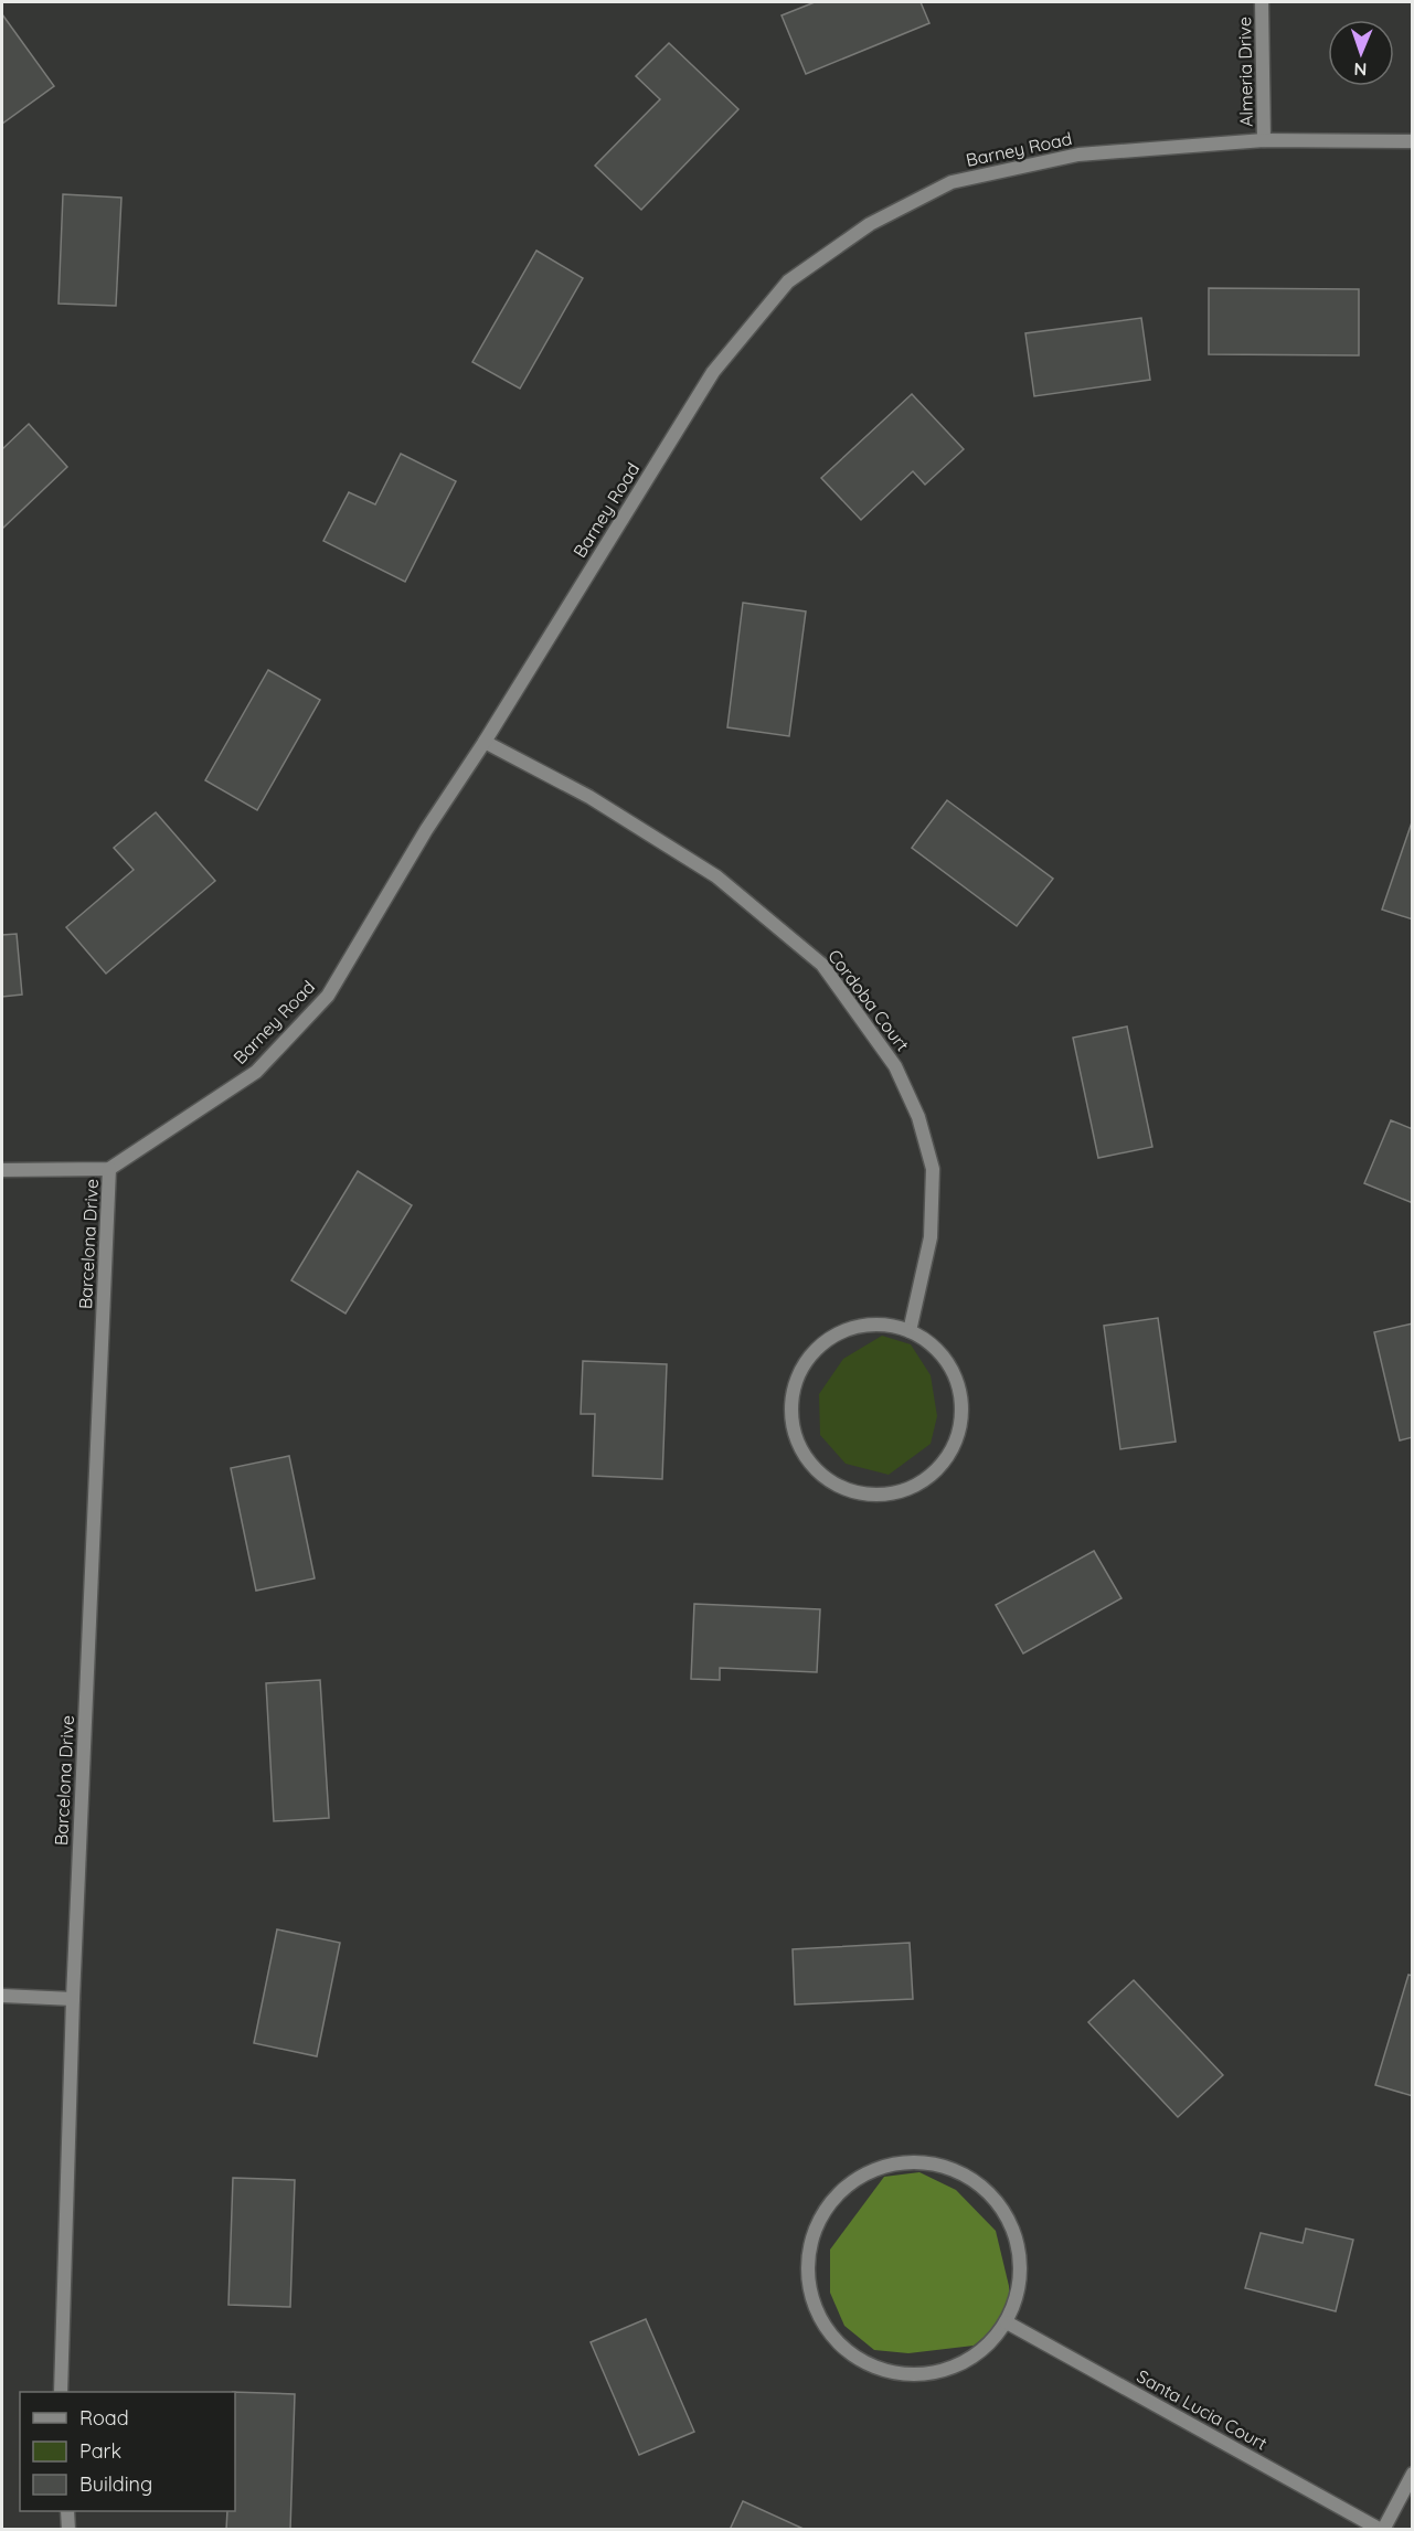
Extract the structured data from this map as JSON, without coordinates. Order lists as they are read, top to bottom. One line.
{"streets":{"street":["Almeria Drive","Barney Road","Cordoba Court","Barcelona Drive","Santa Lucia Court"]},"crossings":[["Almeria Drive","Barney Road"],["Barney Road","Cordoba Court"],["Barney Road","Barcelona Drive"]],"legend":["Road","Park","Building"],"north":"bottom"}
